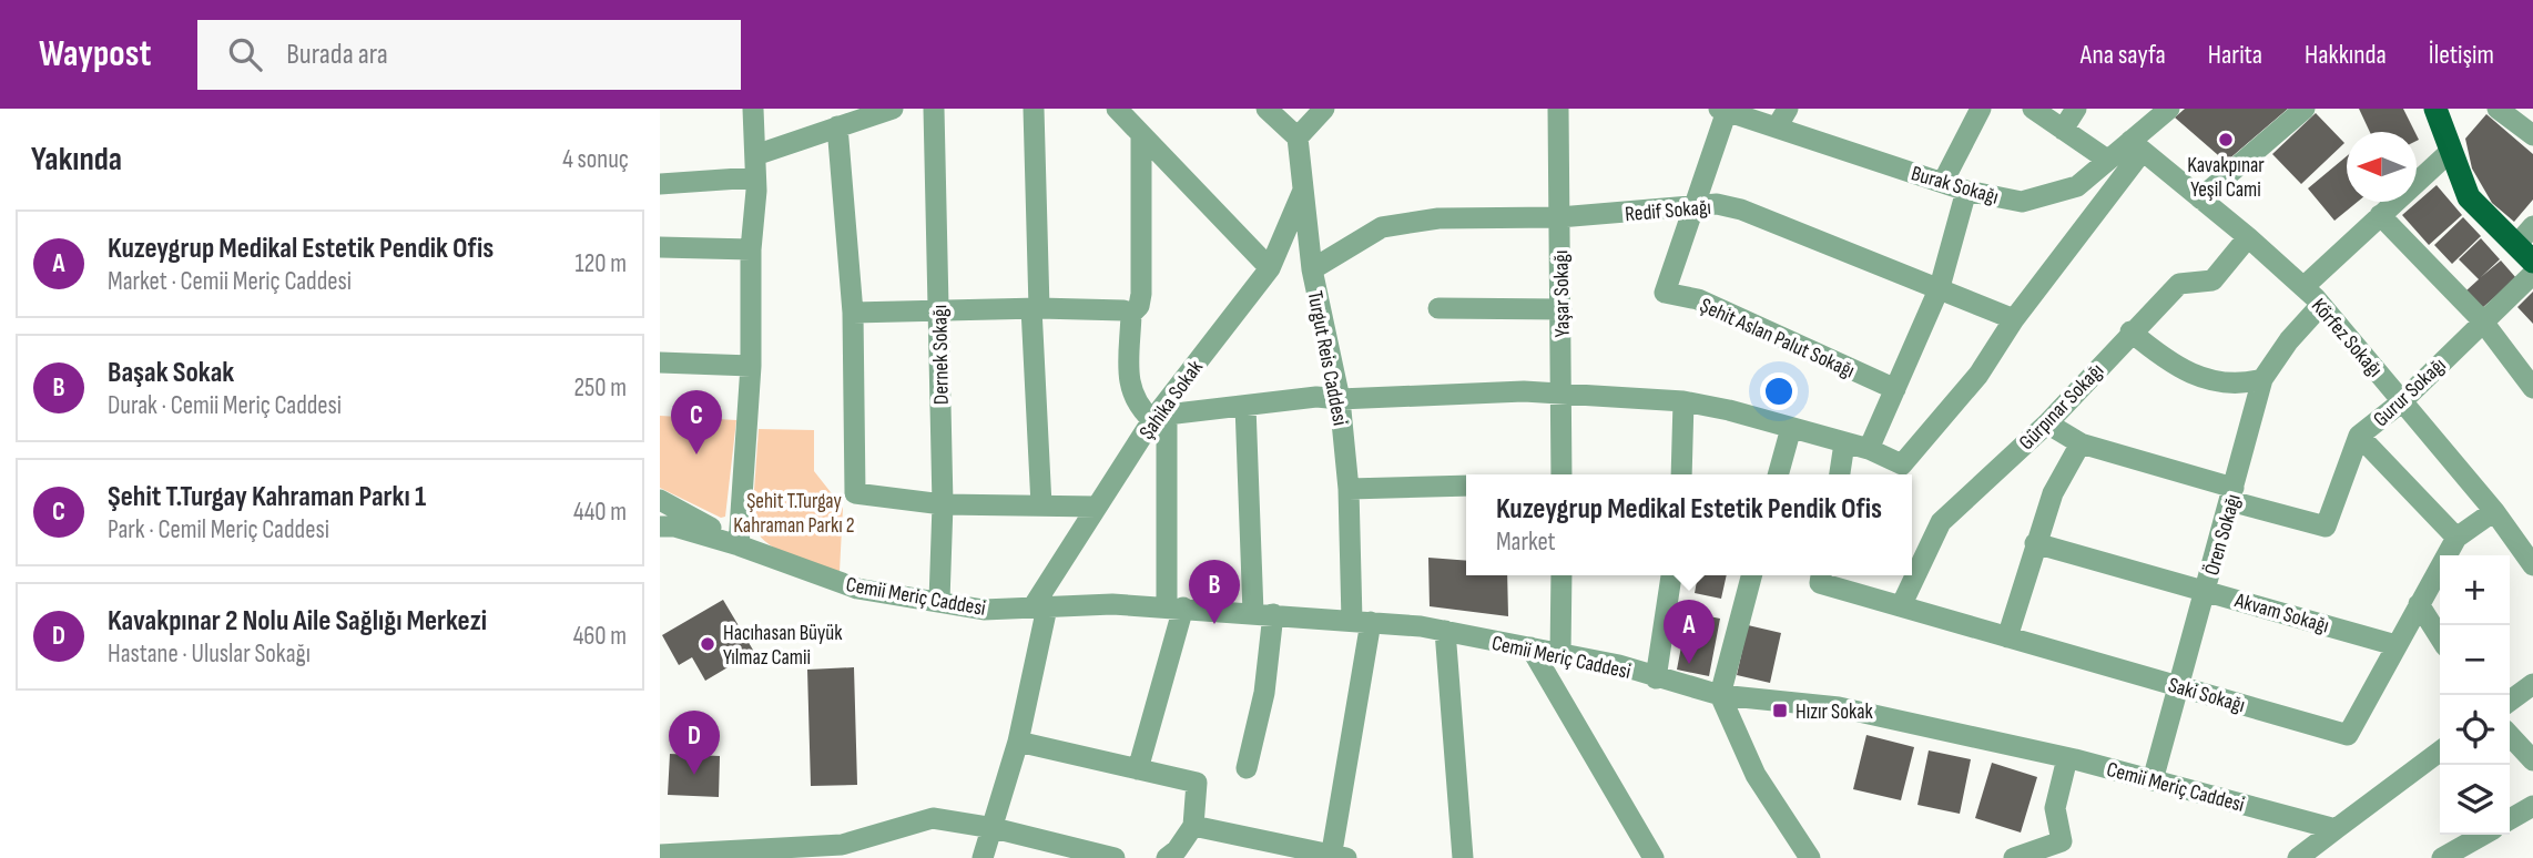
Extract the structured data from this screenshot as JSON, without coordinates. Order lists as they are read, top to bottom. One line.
{"streets":{"street":["Burak Sokağı","Redif Sokağı","Yaşar Sokağı","Şehit Aslan Palut Sokağı","Körfez Sokağı","Dernek Sokağı","Turgut Reis Caddesi","Gurur Sokağı","Şahika Sokak","Gürpınar Sokağı","Ören Sokağı","Cemii Meriç Caddesi","Akvam Sokağı","Saki Sokağı"]},"crossings":[["Burak Sokağı","Şehit Aslan Palut Sokağı"],["Burak Sokağı","Körfez Sokağı"],["Redif Sokağı","Yaşar Sokağı"],["Redif Sokağı","Şehit Aslan Palut Sokağı"],["Redif Sokağı","Turgut Reis Caddesi"],["Körfez Sokağı","Gurur Sokağı"],["Körfez Sokağı","Gürpınar Sokağı"],["Körfez Sokağı","Ören Sokağı"],["Körfez Sokağı","Saki Sokağı"],["Dernek Sokağı","Cemii Meriç Caddesi"],["Turgut Reis Caddesi","Şahika Sokak"],["Turgut Reis Caddesi","Cemii Meriç Caddesi"],["Gurur Sokağı","Ören Sokağı"],["Şahika Sokak","Cemii Meriç Caddesi"],["Gürpınar Sokağı","Saki Sokağı"],["Ören Sokağı","Cemii Meriç Caddesi"],["Ören Sokağı","Akvam Sokağı"],["Ören Sokağı","Saki Sokağı"],["Akvam Sokağı","Saki Sokağı"]],"parks":["Şehit T.Turgay Kahraman Parkı 2"],"places":{"other":["Kavakpınar Yeşil Cami","Hacıhasan Büyük Yılmaz Camii"],"transit":["Hızır Sokak"]},"north":"left","page":{"header":"Waypost","search":"Burada ara","nav":["Ana sayfa","Harita","Hakkında","İletişim"],"heading":["Yakında","4 sonuç"],"list":[{"mark":"A","name":"Kuzeygrup Medikal Estetik Pendik Ofis","note":"Market · Cemii Meriç Caddesi","value":"120 m"},{"mark":"B","name":"Başak Sokak","note":"Durak · Cemii Meriç Caddesi","value":"250 m"},{"mark":"C","name":"Şehit T.Turgay Kahraman Parkı 1","note":"Park · Cemil Meriç Caddesi","value":"440 m"},{"mark":"D","name":"Kavakpınar 2 Nolu Aile Sağlığı Merkezi","note":"Hastane · Uluslar Sokağı","value":"460 m"}],"pins":["C","B","A","D"],"popup":["Kuzeygrup Medikal Estetik Pendik Ofis","Market"],"map_buttons":["+","−"]}}
